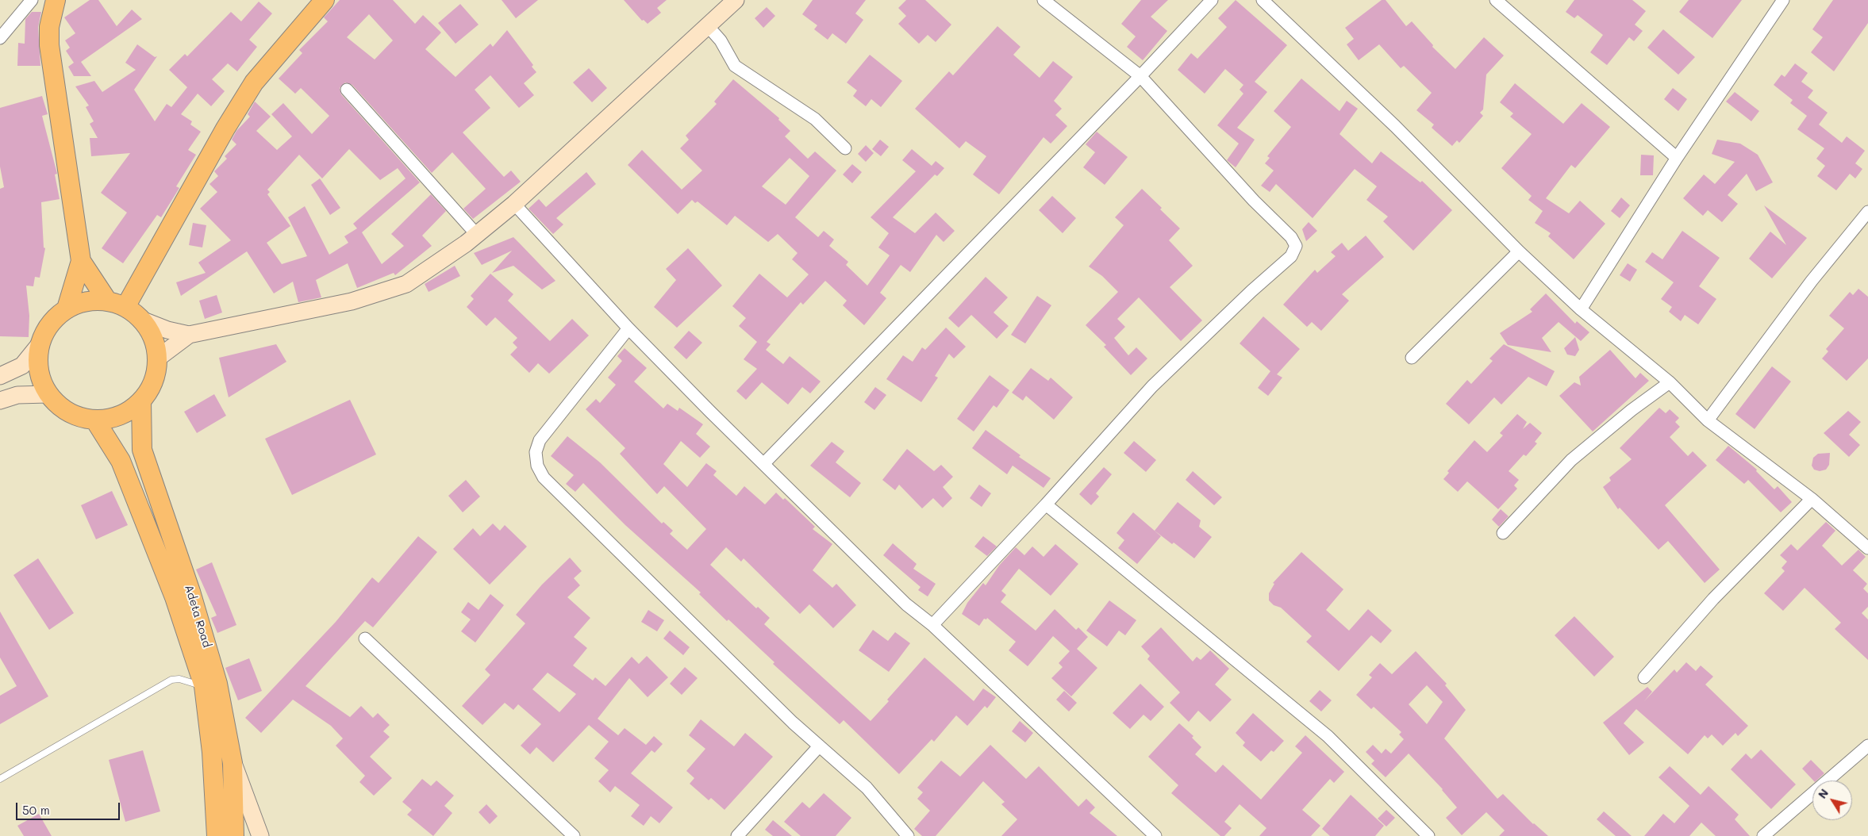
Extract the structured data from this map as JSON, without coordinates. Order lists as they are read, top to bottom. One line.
{"streets":{"main road":["Adeta Road"]},"scale_bar":"50 m","north":"top left"}
